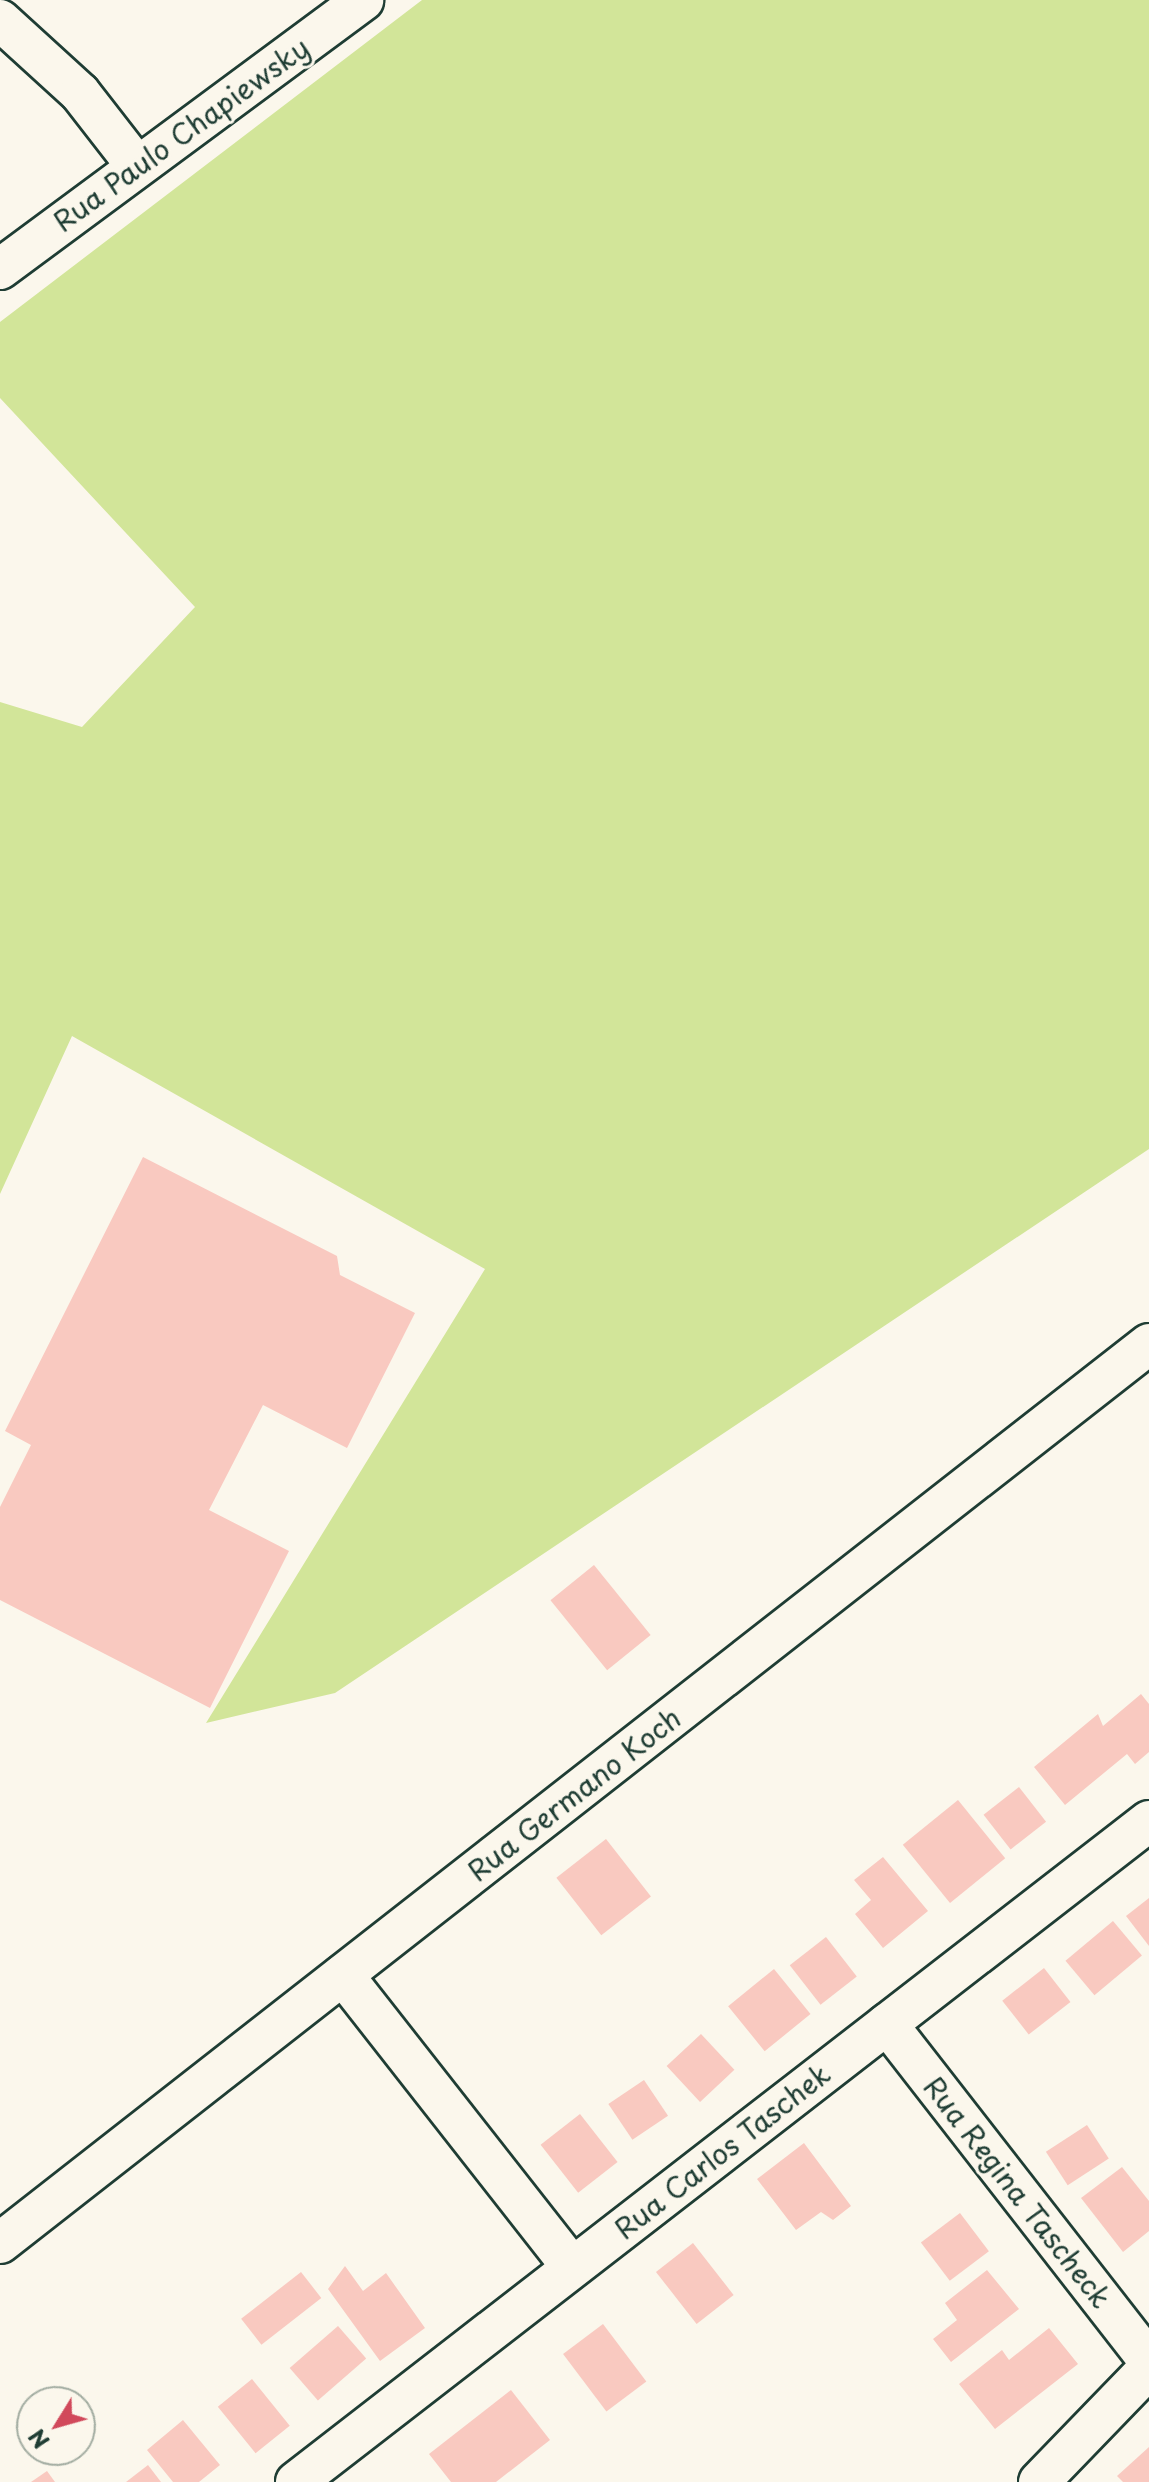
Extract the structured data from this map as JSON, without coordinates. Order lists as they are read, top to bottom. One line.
{"streets":{"street":["Rua Paulo Chapiewsky","Rua Germano Koch","Rua Carlos Taschek","Rua Regina Tascheck"]},"crossings":[["Rua Carlos Taschek","Rua Regina Tascheck"]],"north":"bottom left"}
